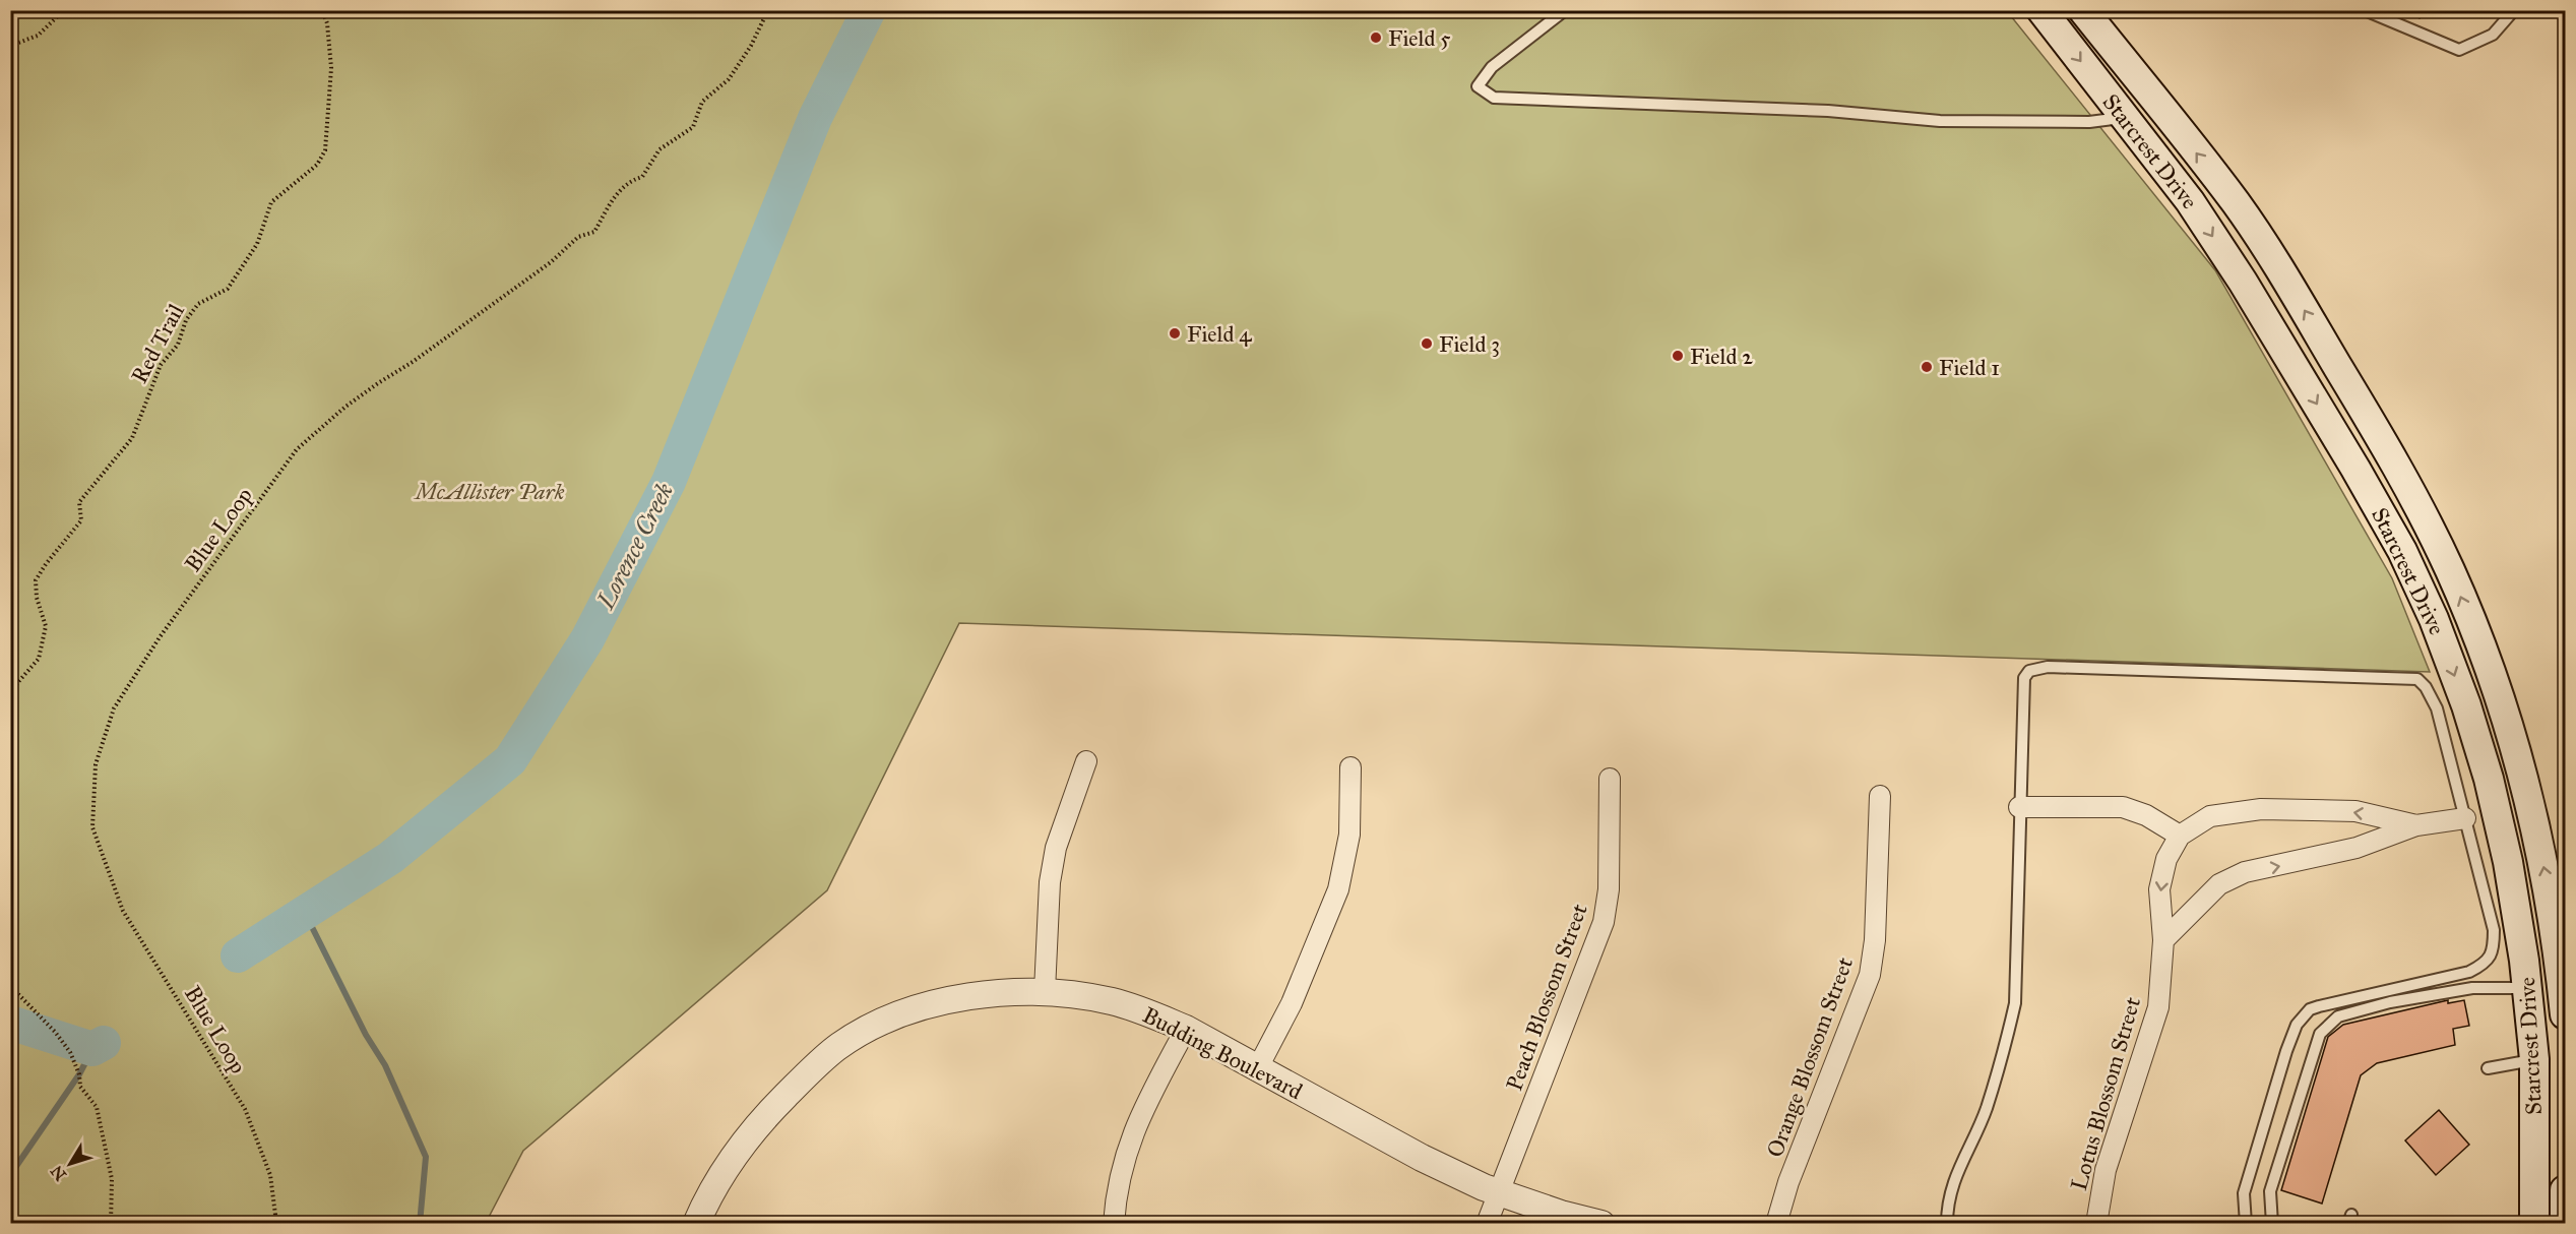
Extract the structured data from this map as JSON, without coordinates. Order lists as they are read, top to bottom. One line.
{"streets":{"main road":["Starcrest Drive"],"street":["Peach Blossom Street","Budding Boulevard","Orange Blossom Street","Lotus Blossom Street"],"path":["Red Trail","Blue Loop"]},"crossings":[["Peach Blossom Street","Budding Boulevard"]],"water":["Lorence Creek"],"parks":["McAllister Park"],"places":["Field 5","Field 4","Field 3","Field 2","Field 1"],"north":"bottom left"}
